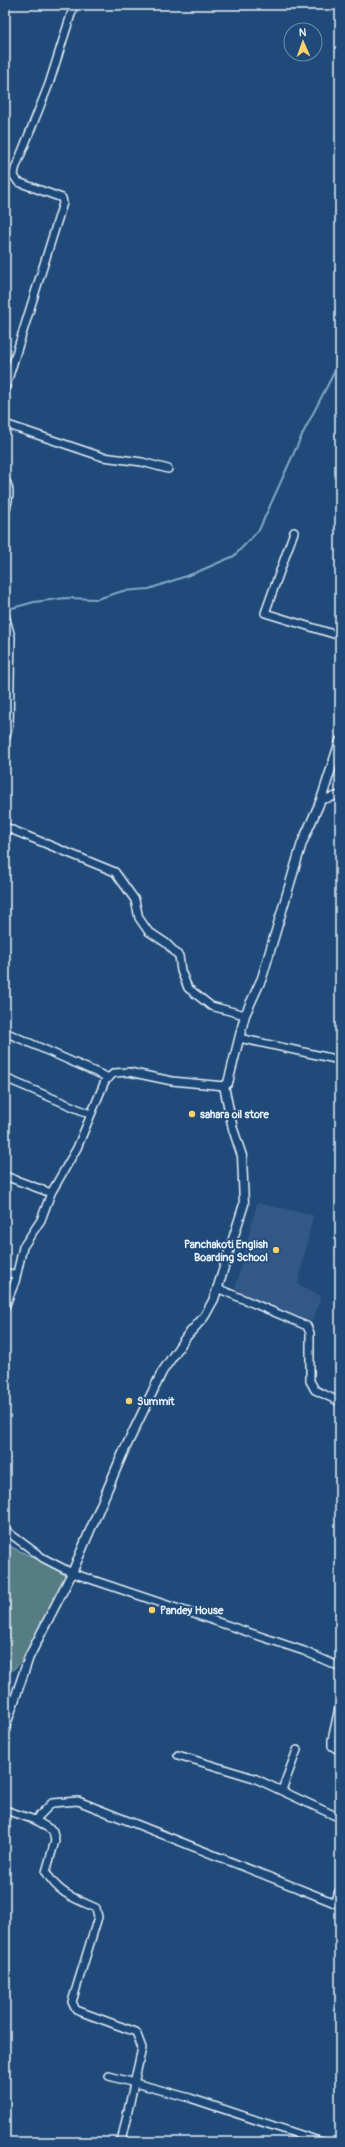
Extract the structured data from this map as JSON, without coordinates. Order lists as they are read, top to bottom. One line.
{"places":["sahara oil store","Panchakoti English Boarding School","Summit","Pandey House"],"north":"top"}
